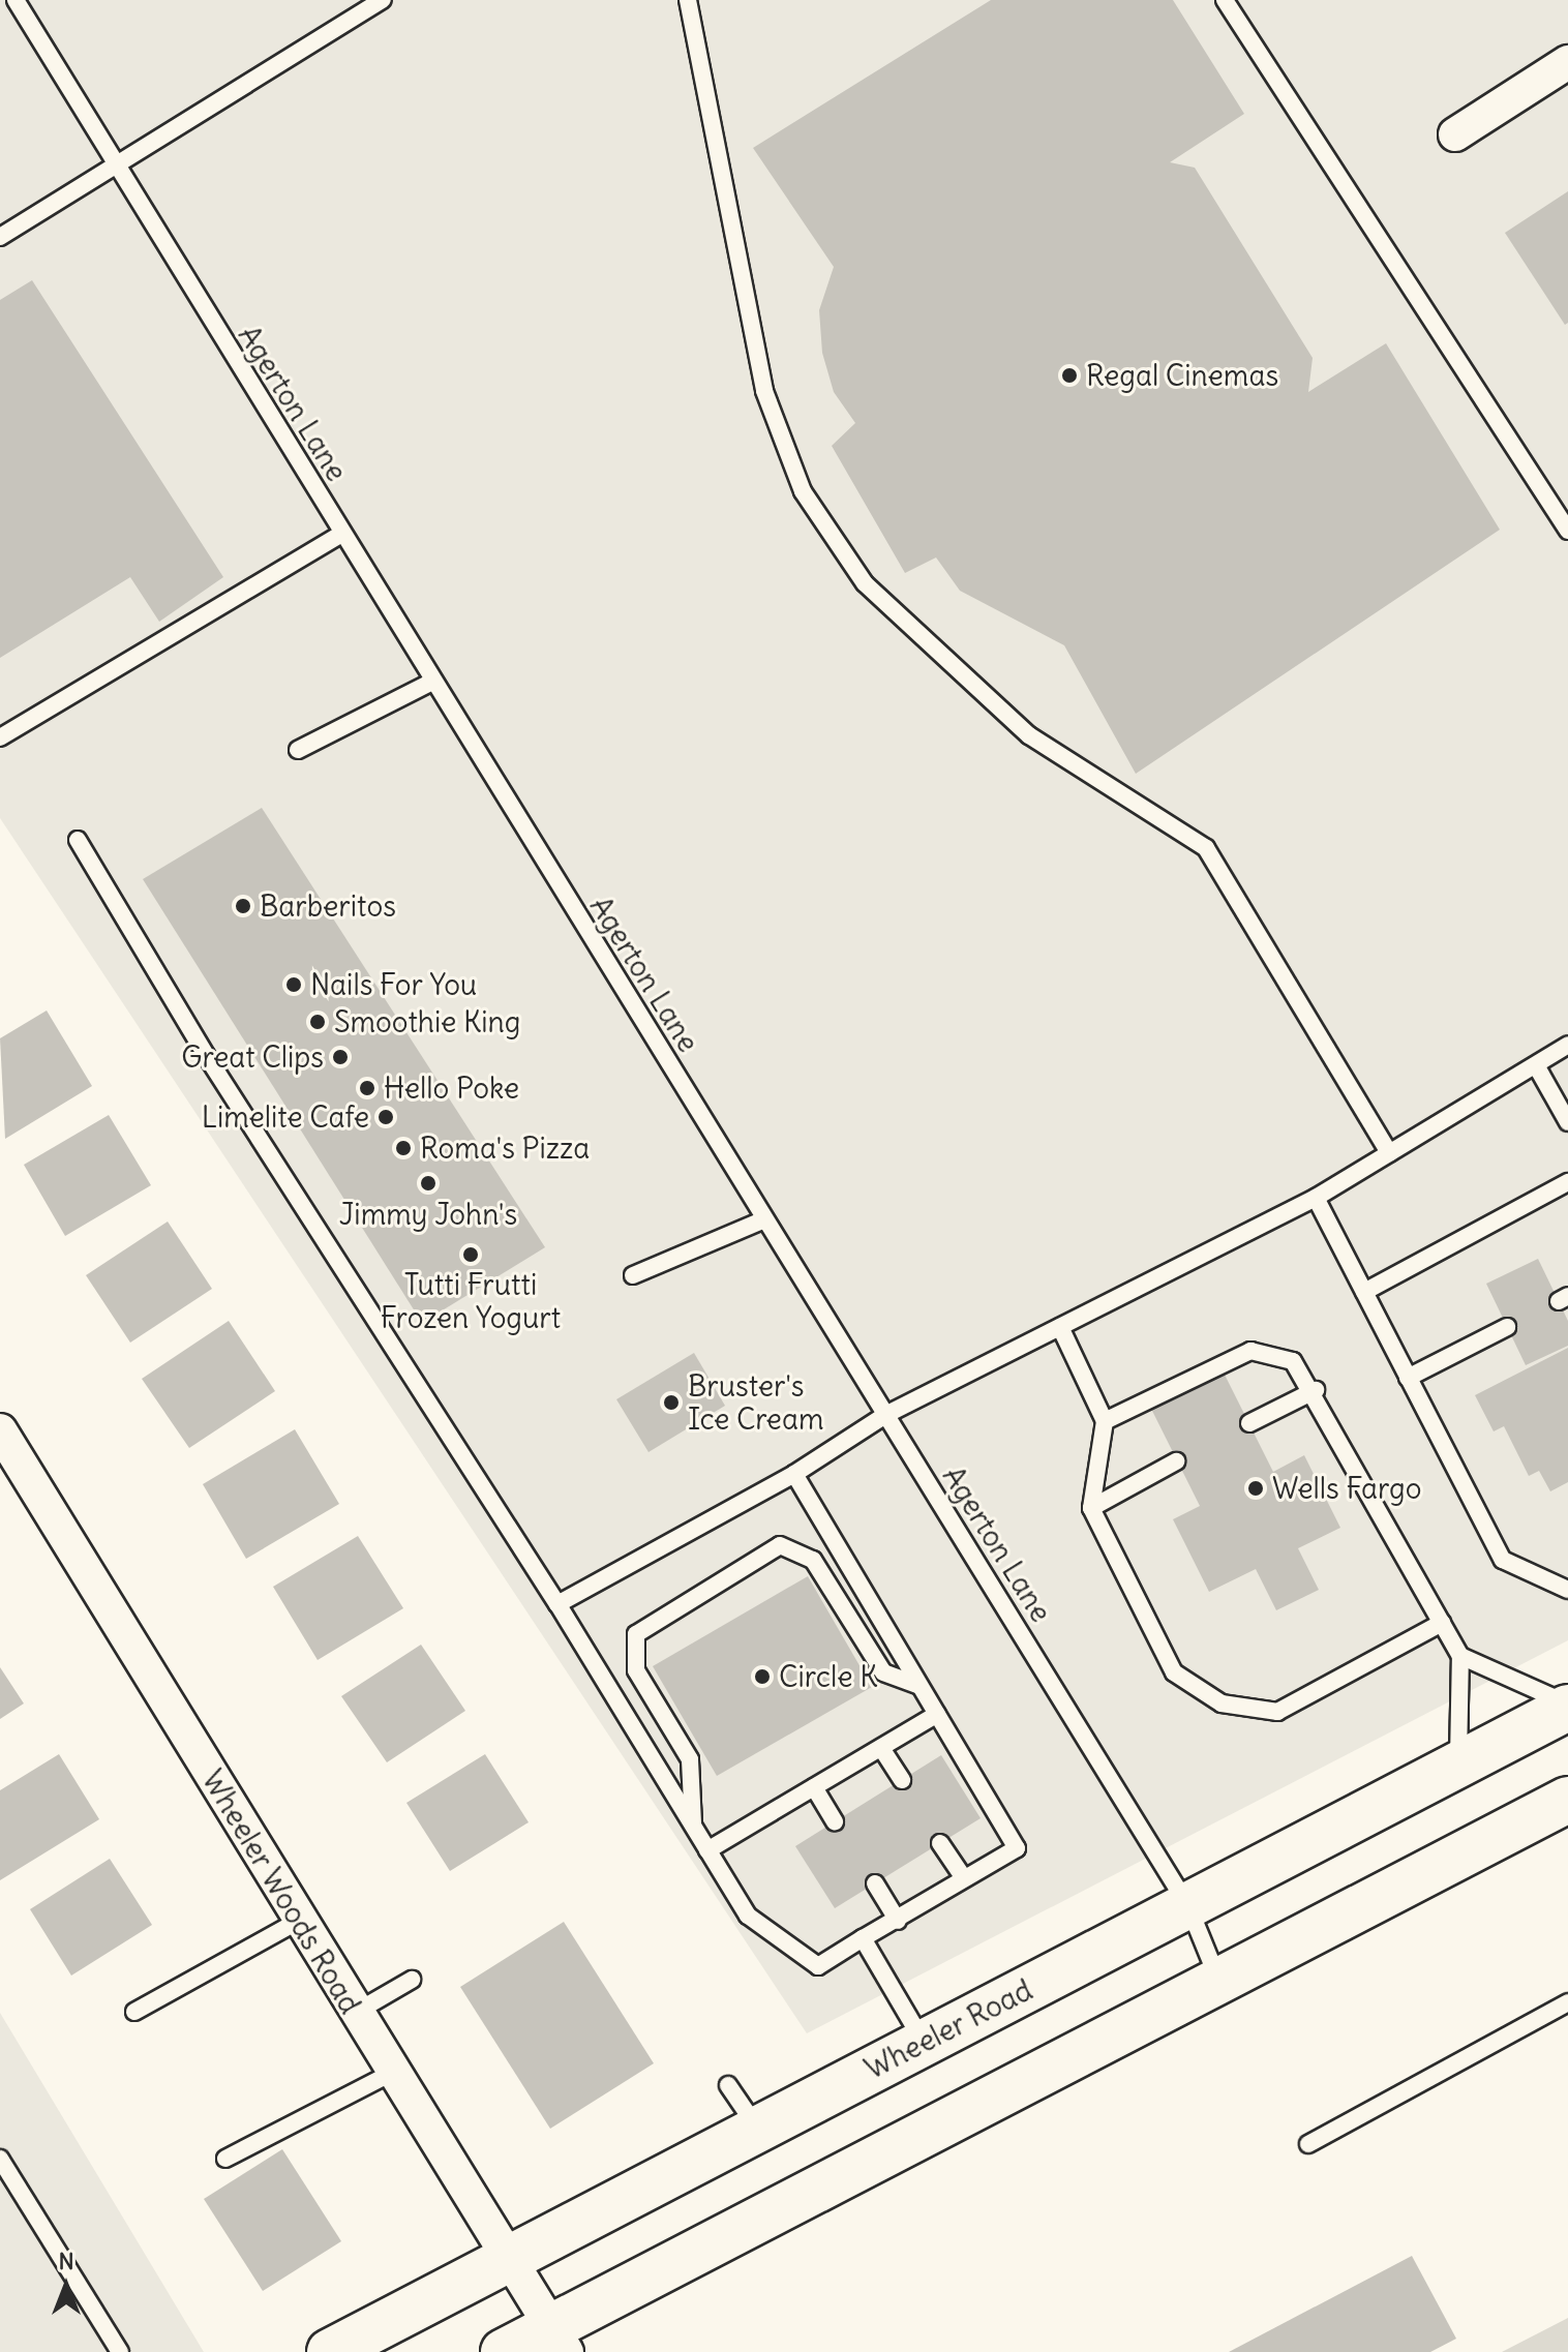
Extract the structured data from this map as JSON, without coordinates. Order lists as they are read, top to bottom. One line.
{"streets":{"main road":["Wheeler Road"],"street":["Wheeler Woods Road"],"lane":["Agerton Lane"]},"crossings":[["Agerton Lane","Wheeler Road"],["Wheeler Woods Road","Wheeler Road"]],"places":["Regal Cinemas","Barberitos","Nails For You","Smoothie King","Great Clips","Hello Poke","Limelite Cafe","Roma's Pizza","Jimmy John's","Tutti Frutti Frozen Yogurt","Bruster's Ice Cream","Wells Fargo","Circle K"],"north":"top"}
